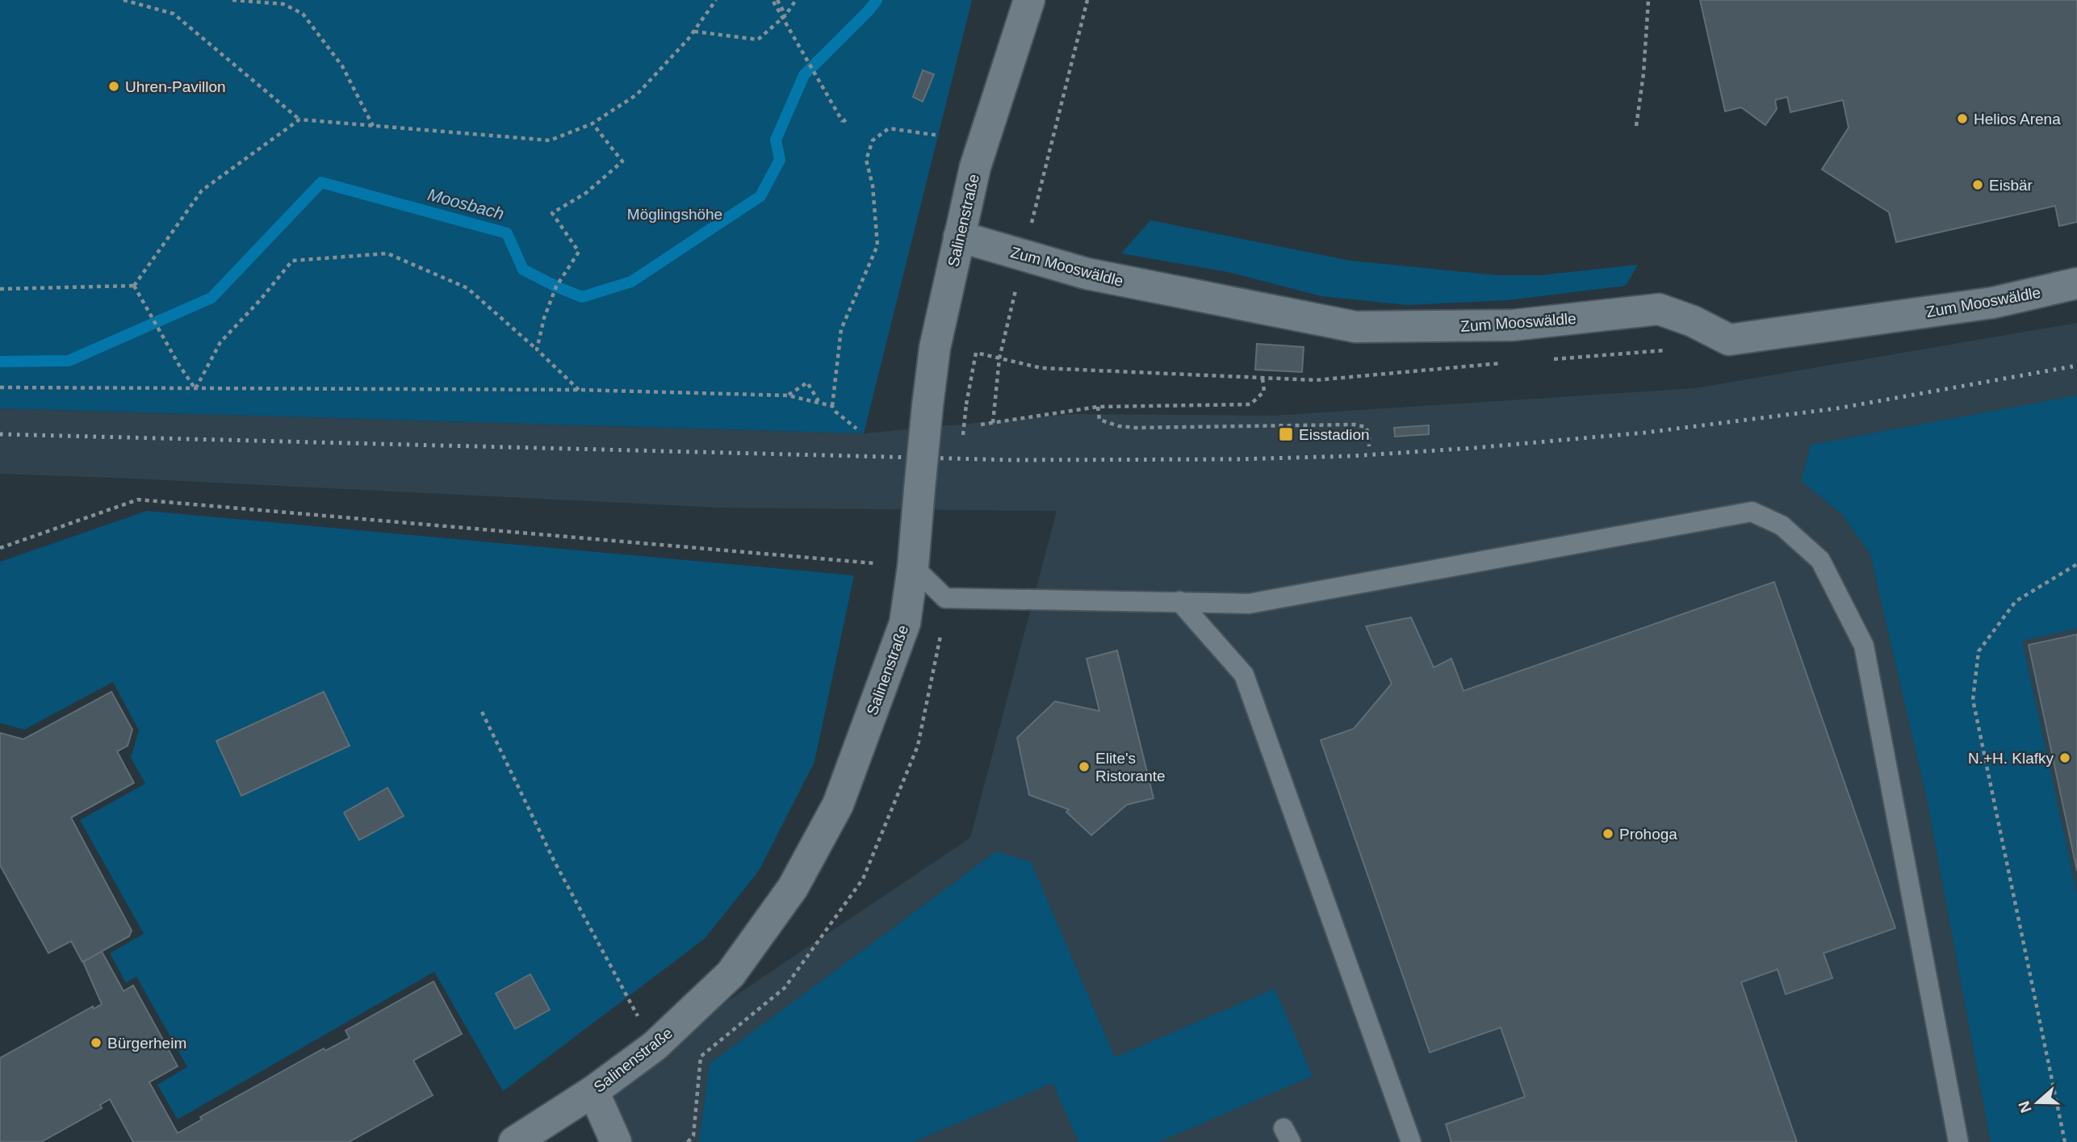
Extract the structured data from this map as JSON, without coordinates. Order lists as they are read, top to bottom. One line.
{"streets":{"street":["Salinenstraße","Zum Mooswäldle"]},"crossings":[["Salinenstraße","Zum Mooswäldle"]],"water":["Moosbach"],"parks":["Möglingshöhe"],"places":{"other":["Uhren-Pavillon","Helios Arena","Eisbär","N.+H. Klafky","Elite's Ristorante","Prohoga","Bürgerheim"],"transit":["Eisstadion"]},"north":"left"}
